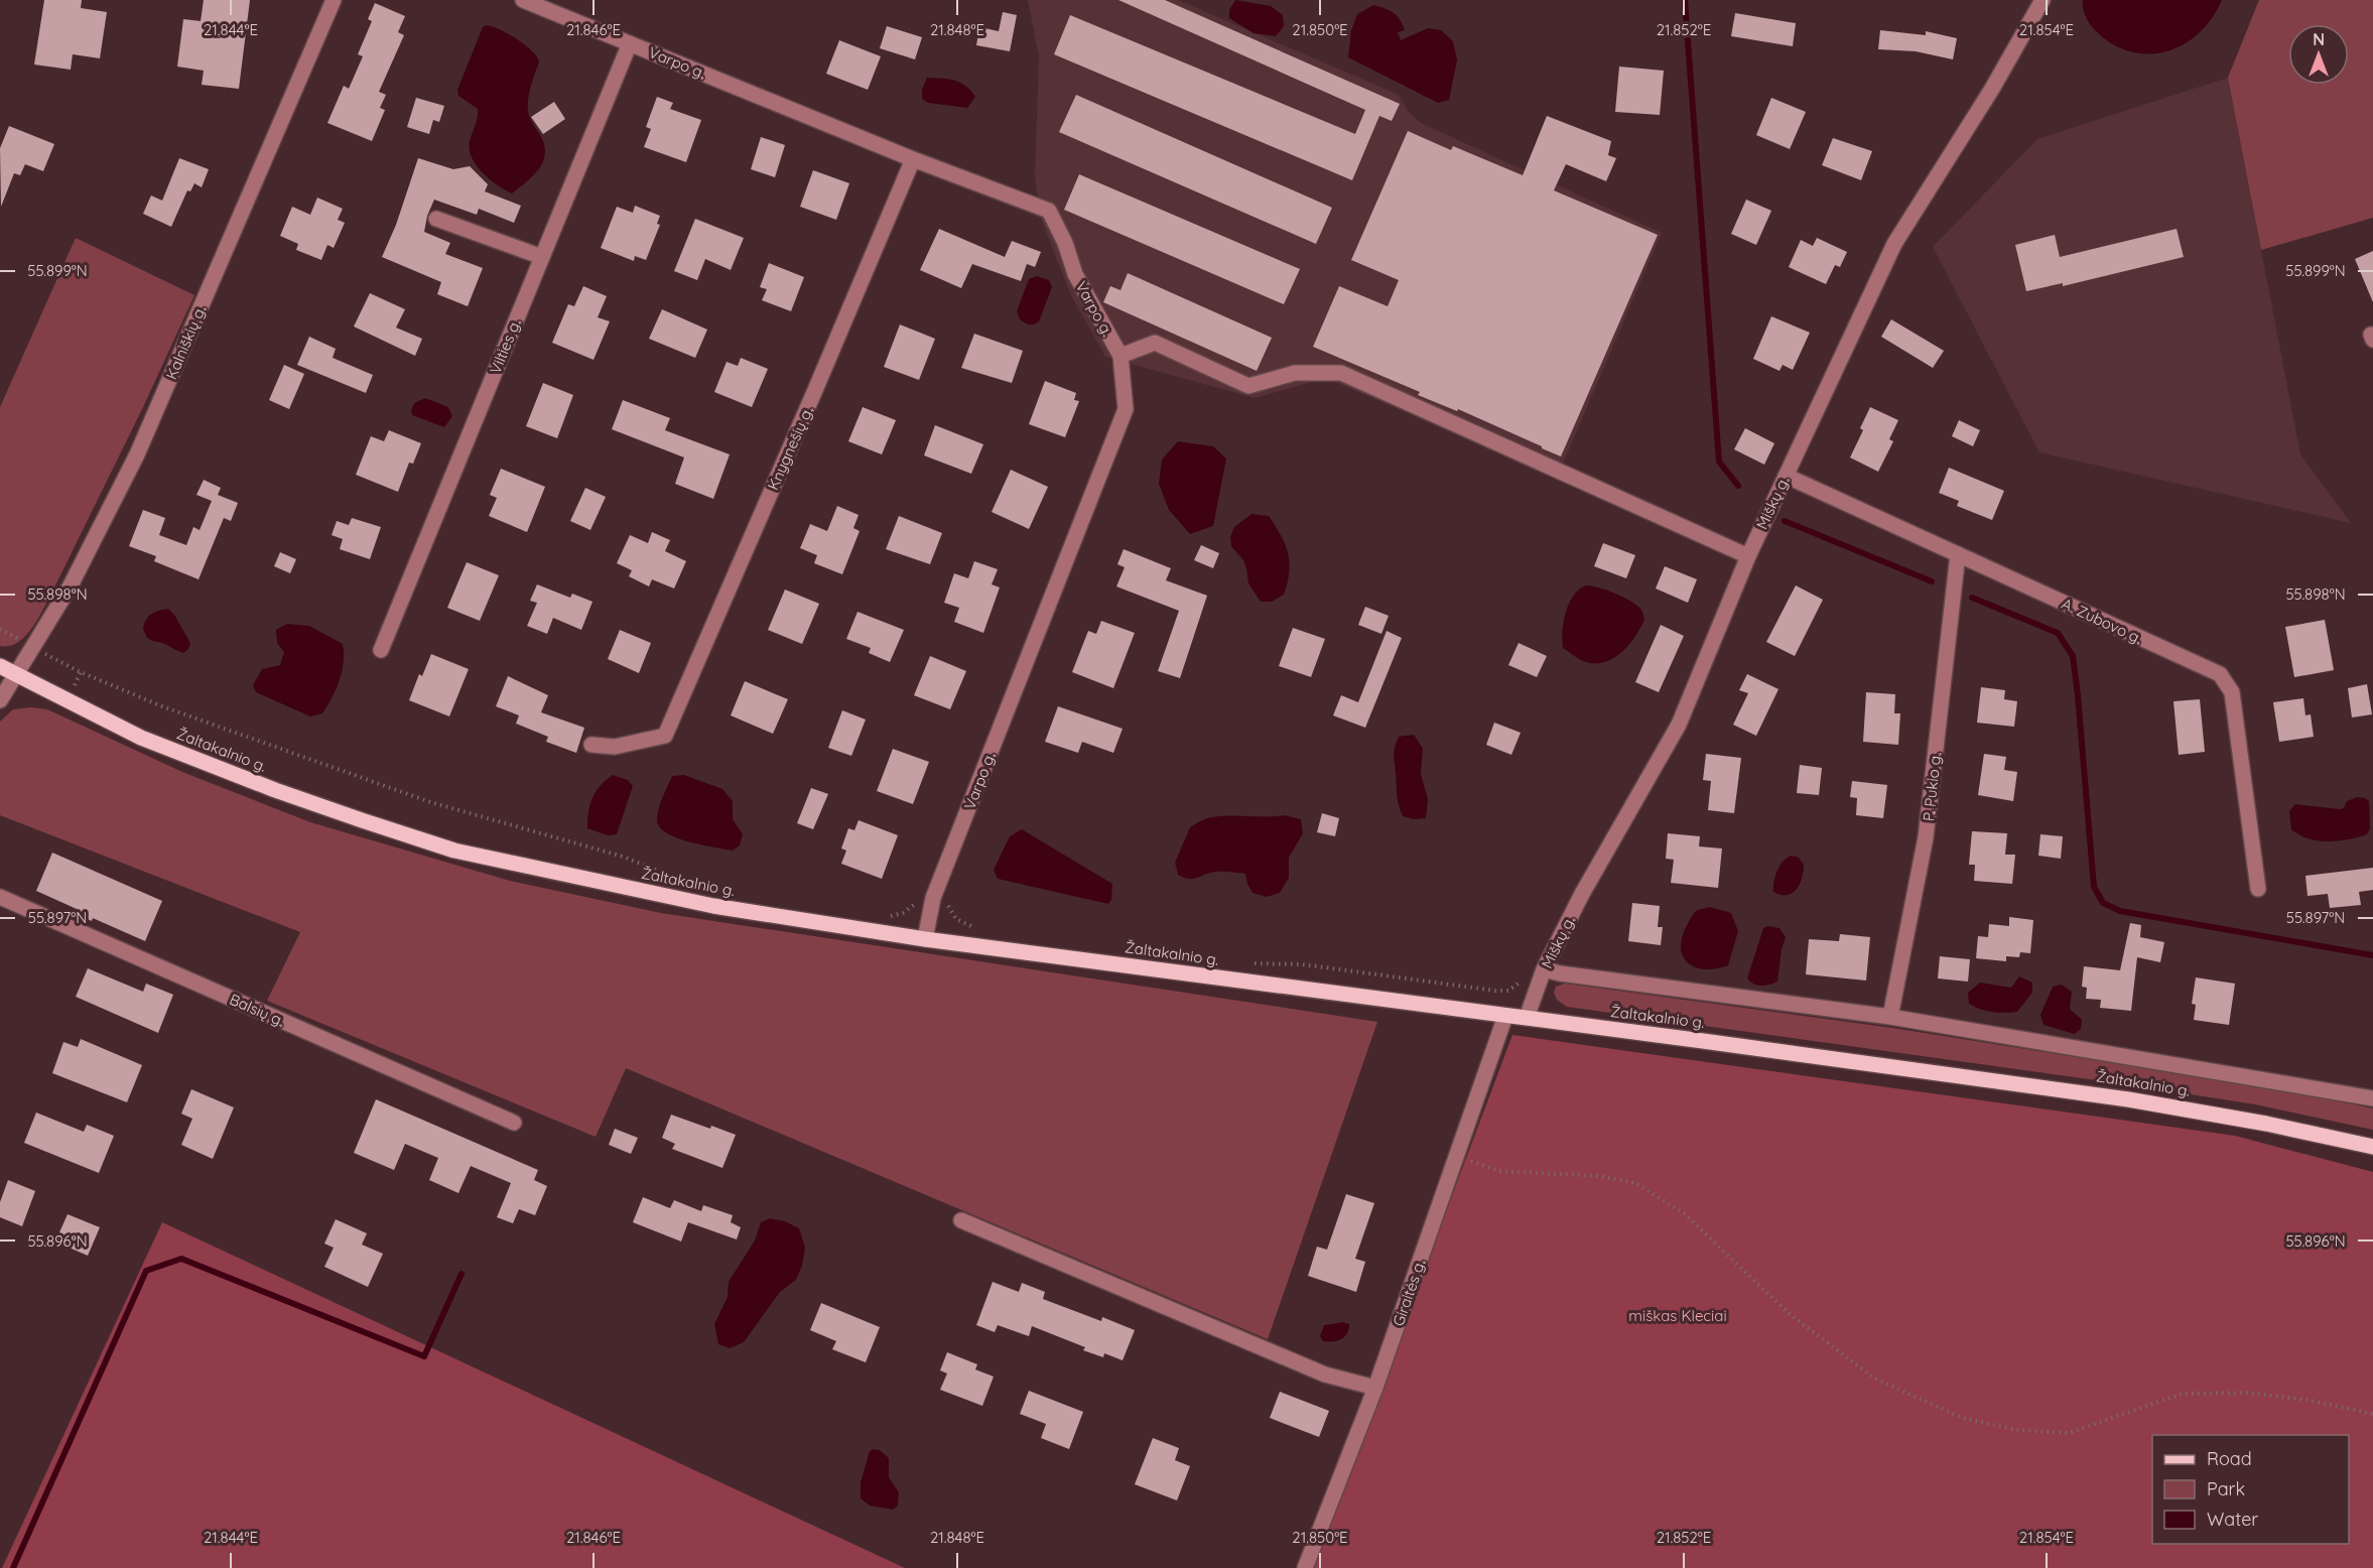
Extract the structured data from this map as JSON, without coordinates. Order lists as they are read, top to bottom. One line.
{"streets":{"main road":["Žaltakalnio g."],"street":["Varpo g.","Kalniškių g.","Vilties g.","Knygnešių g.","Miškų g.","A. Zubovo g.","P. Pukio g.","Balsių g.","Giraitės g."]},"crossings":[["Varpo g.","Vilties g."],["Varpo g.","Knygnešių g."],["Varpo g.","Žaltakalnio g."],["Kalniškių g.","Žaltakalnio g."],["Miškų g.","A. Zubovo g."],["Miškų g.","Žaltakalnio g."],["A. Zubovo g.","P. Pukio g."],["Žaltakalnio g.","Giraitės g."]],"parks":["miškas Kleciai"],"legend":["Road","Park","Water"],"north":"top","coordinates":["21.844°E","21.846°E","21.848°E","21.850°E","21.852°E","21.854°E","55.899°N","55.898°N","55.897°N","55.896°N"]}
